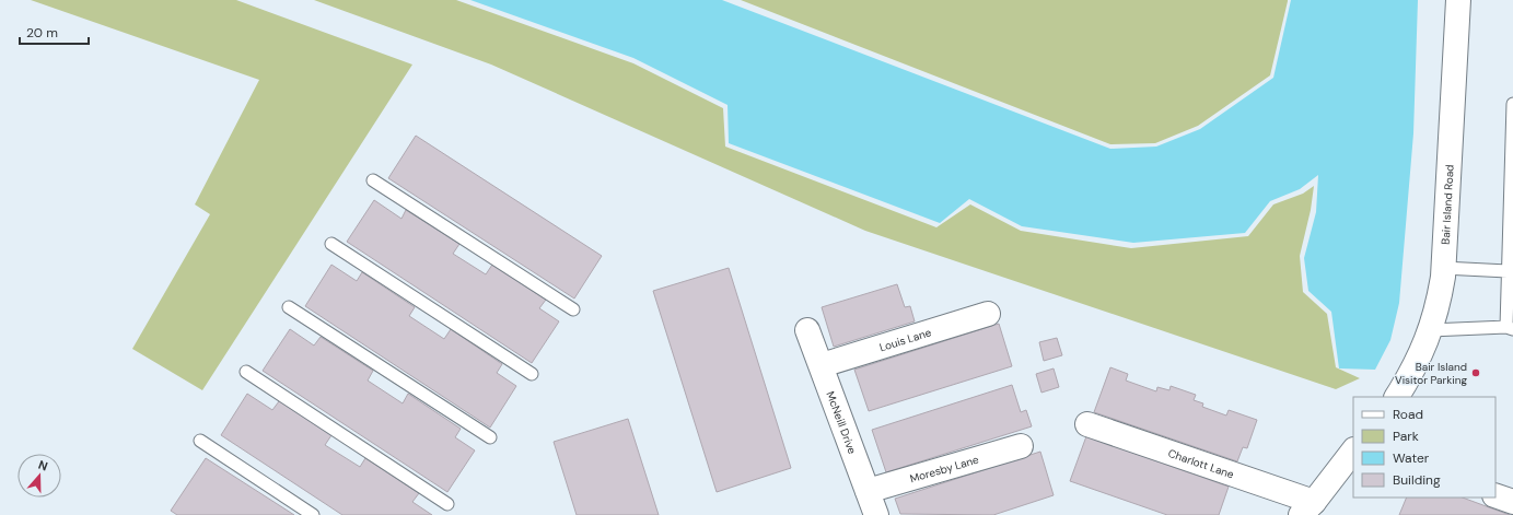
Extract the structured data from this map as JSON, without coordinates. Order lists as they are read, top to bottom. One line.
{"streets":{"street":["Bair Island Road","Louis Lane","McNeill Drive","Charlott Lane","Moresby Lane"]},"crossings":[["Louis Lane","McNeill Drive"],["McNeill Drive","Moresby Lane"]],"places":["Bair Island Visitor Parking"],"legend":["Road","Park","Water","Building"],"scale_bar":"20 m","north":"top"}
